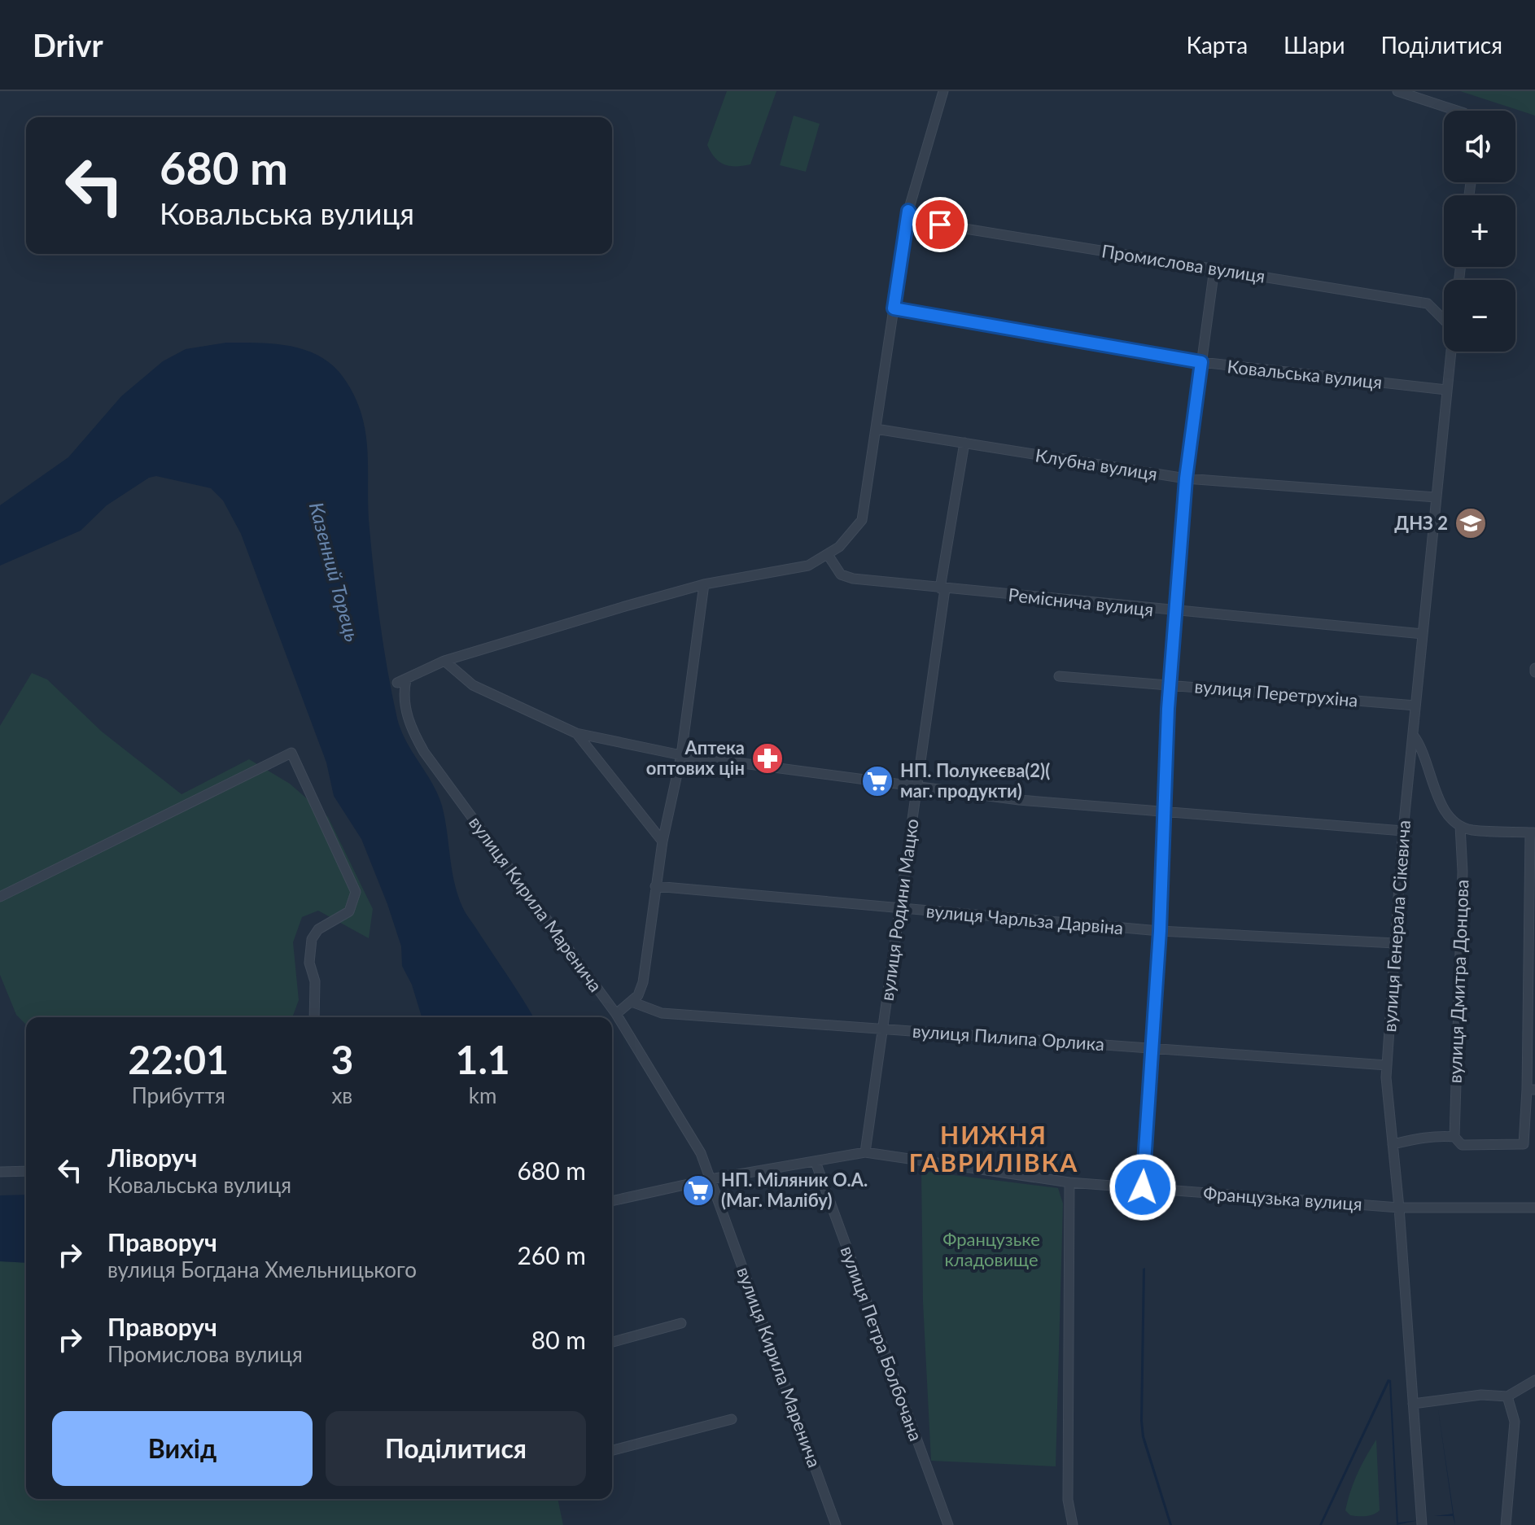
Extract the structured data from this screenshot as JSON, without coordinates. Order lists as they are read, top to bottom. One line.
{"streets":{"street":["Промислова вулиця","Ковальська вулиця","Клубна вулиця","Реміснича вулиця","вулиця Перетрухіна","вулиця Кирила Маренича","вулиця Родини Мацко","вулиця Чарльза Дарвіна","вулиця Генерала Сікевича","вулиця Дмитра Донцова","вулиця Пилипа Орлика","Французька вулиця","вулиця Петра Болбочана"]},"crossings":[["Ковальська вулиця","вулиця Генерала Сікевича"],["Клубна вулиця","вулиця Родини Мацко"],["Клубна вулиця","вулиця Генерала Сікевича"],["Реміснича вулиця","вулиця Родини Мацко"],["Реміснича вулиця","вулиця Генерала Сікевича"],["вулиця Перетрухіна","вулиця Генерала Сікевича"],["вулиця Кирила Маренича","Французька вулиця"],["вулиця Родини Мацко","вулиця Чарльза Дарвіна"],["вулиця Родини Мацко","вулиця Пилипа Орлика"],["вулиця Родини Мацко","Французька вулиця"],["вулиця Чарльза Дарвіна","вулиця Генерала Сікевича"],["вулиця Генерала Сікевича","вулиця Пилипа Орлика"],["вулиця Генерала Сікевича","Французька вулиця"],["Французька вулиця","вулиця Петра Болбочана"]],"districts":["НИЖНЯ ГАВРИЛІВКА"],"water":["Казенний Торець"],"parks":["Французьке кладовище"],"places":{"school or university":["ДНЗ 2"],"pharmacy":["Аптека оптових цін"],"supermarket":["НП. Полукеєва(2)( маг. продукти)","НП. Міляник О.А. (Маг. Малібу)"]},"page":{"header":"Drivr","nav":["Карта","Шари","Поділитися"],"map_buttons":["+","−"],"turn":["680 m","Ковальська вулиця"],"eta":["22:01","Прибуття","3","хв","1.1","km"],"list":[{"name":"Ліворуч","note":"Ковальська вулиця","value":"680 m"},{"name":"Праворуч","note":"вулиця Богдана Хмельницького","value":"260 m"},{"name":"Праворуч","note":"Промислова вулиця","value":"80 m"}],"buttons":["Вихід","Поділитися"]}}
